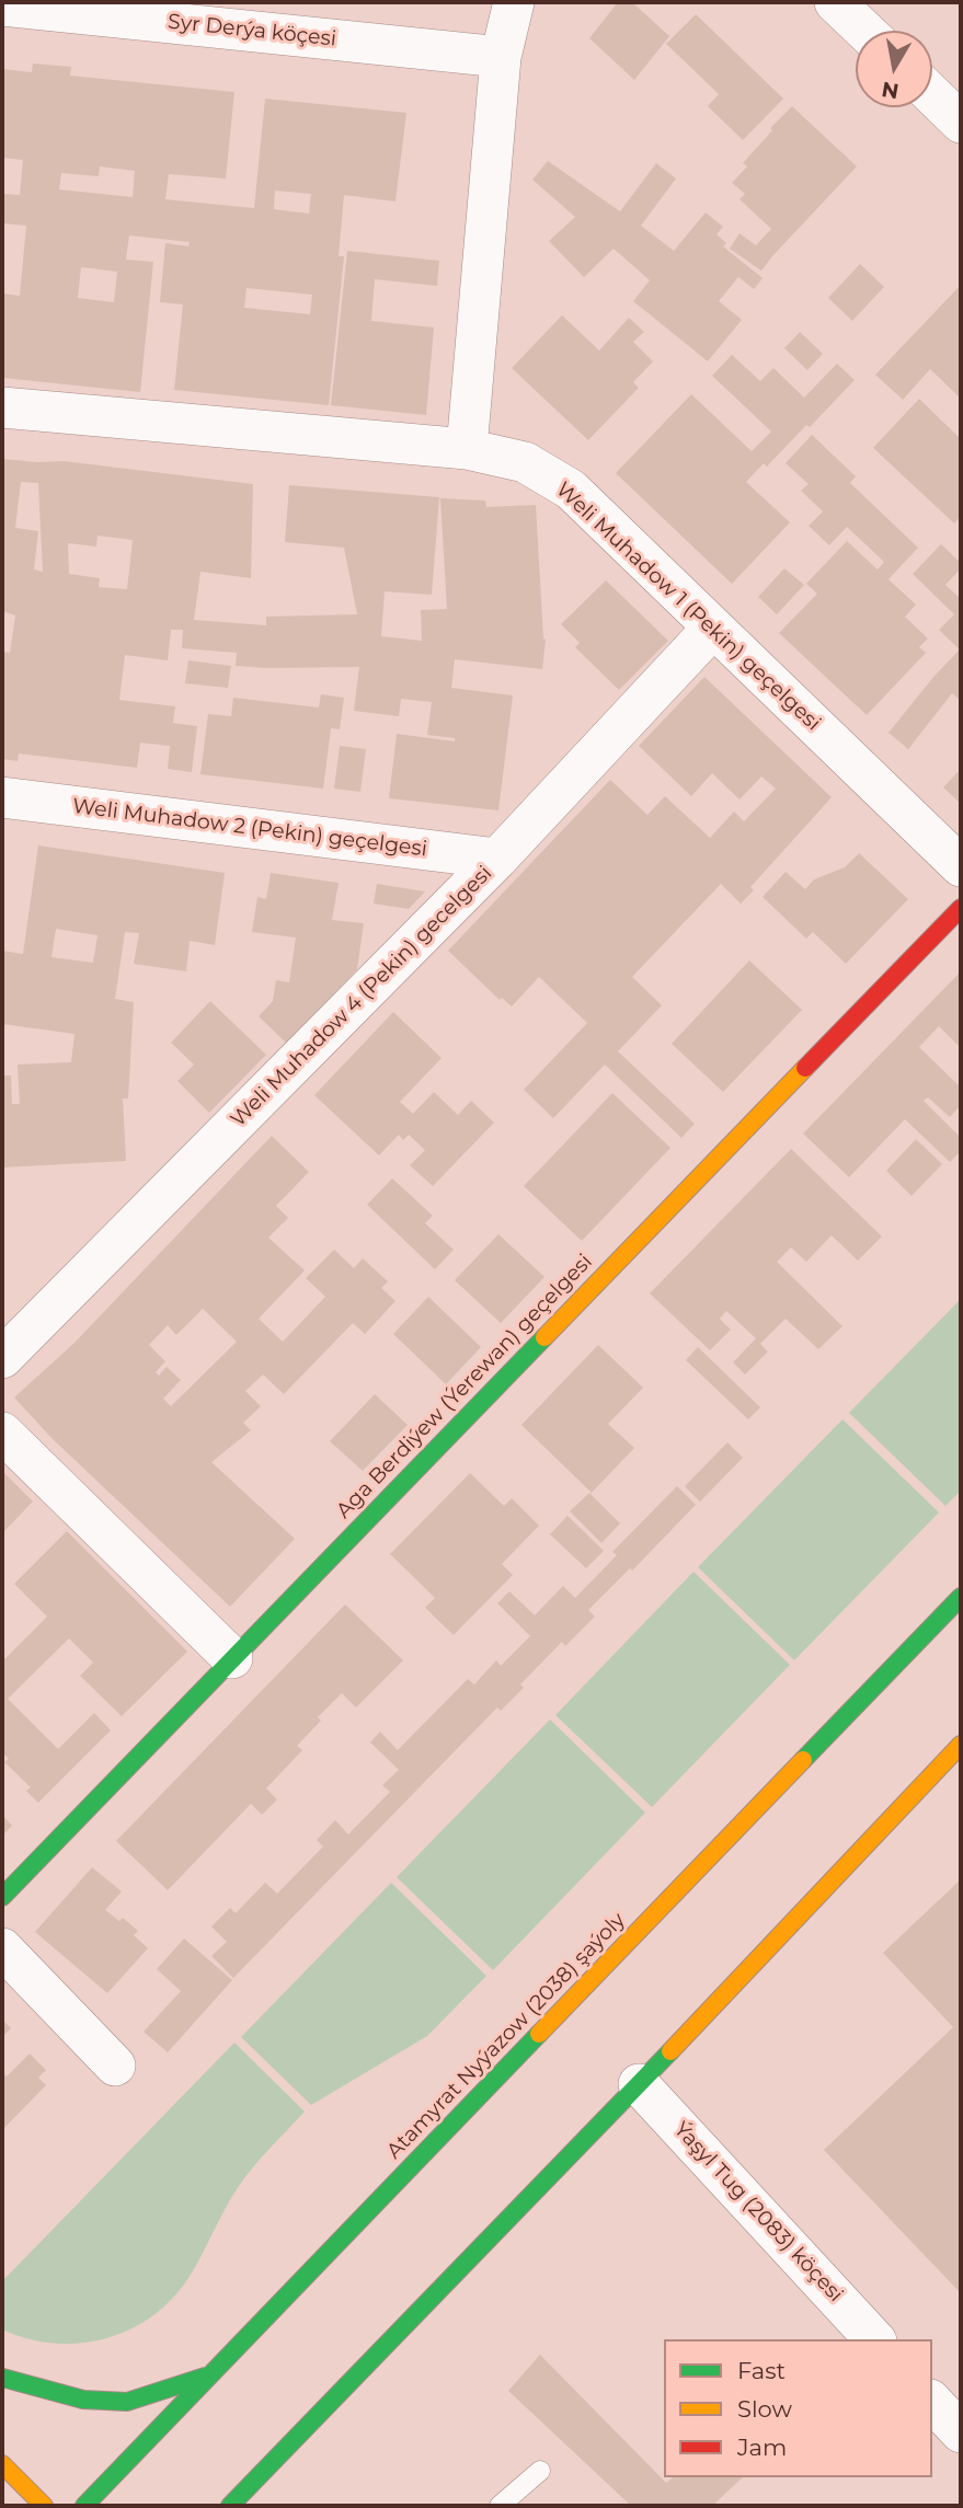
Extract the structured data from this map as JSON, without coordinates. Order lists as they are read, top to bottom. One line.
{"streets":{"main road":["Aga Berdiýew (Ýerewan) geçelgesi","Atamyrat Nyýazow (2038) şaýoly"],"street":["Syr Derýa köçesi","Weli Muhadow 1 (Pekin) geçelgesi","Weli Muhadow 2 (Pekin) geçelgesi","Weli Muhadow 4 (Pekin) gecelgesi","Ýaşyl Tug (2083) köçesi"]},"crossings":[["Weli Muhadow 1 (Pekin) geçelgesi","Weli Muhadow 4 (Pekin) gecelgesi"],["Weli Muhadow 2 (Pekin) geçelgesi","Weli Muhadow 4 (Pekin) gecelgesi"]],"legend":["Fast","Slow","Jam"],"north":"bottom"}
